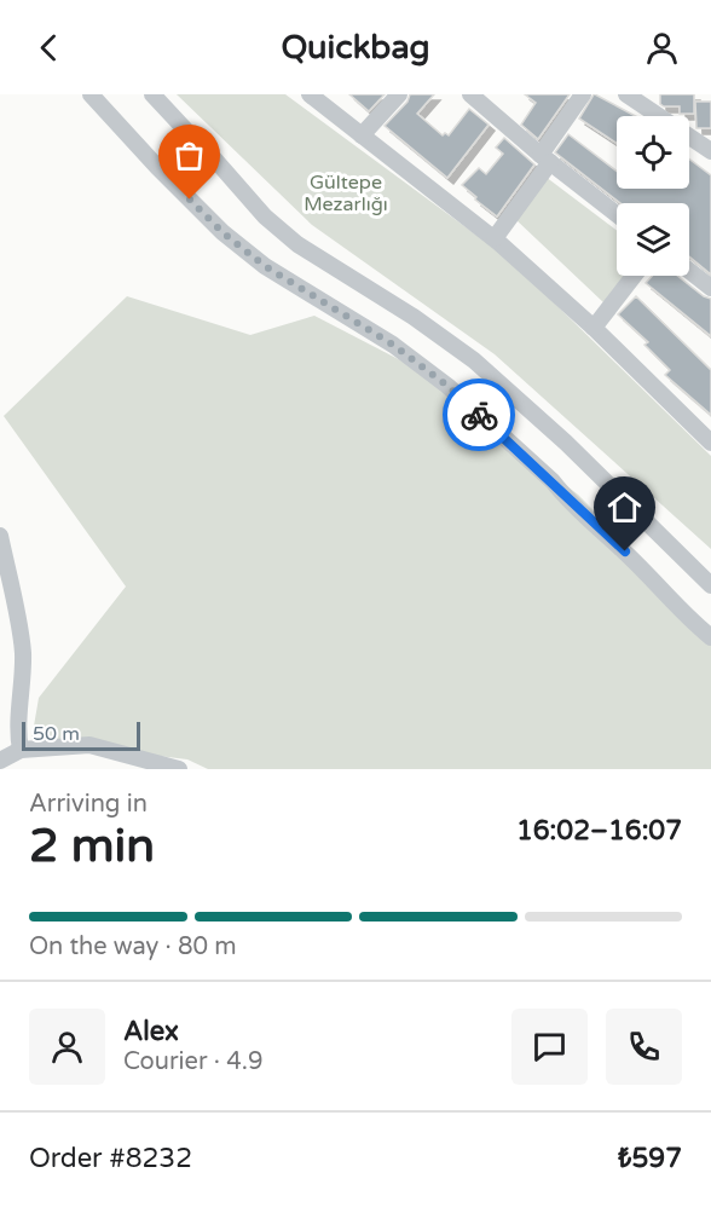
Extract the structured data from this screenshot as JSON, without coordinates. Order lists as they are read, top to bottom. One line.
{"parks":["Gültepe Mezarlığı"],"scale_bar":"50 m","page":{"header":"Quickbag","scale":"50 m","heading":["2 min","Arriving in","16:02–16:07"],"panel":["Alex","Courier · 4.9","Order #8232","₺597"],"bar":"On the way · 80 m"}}
